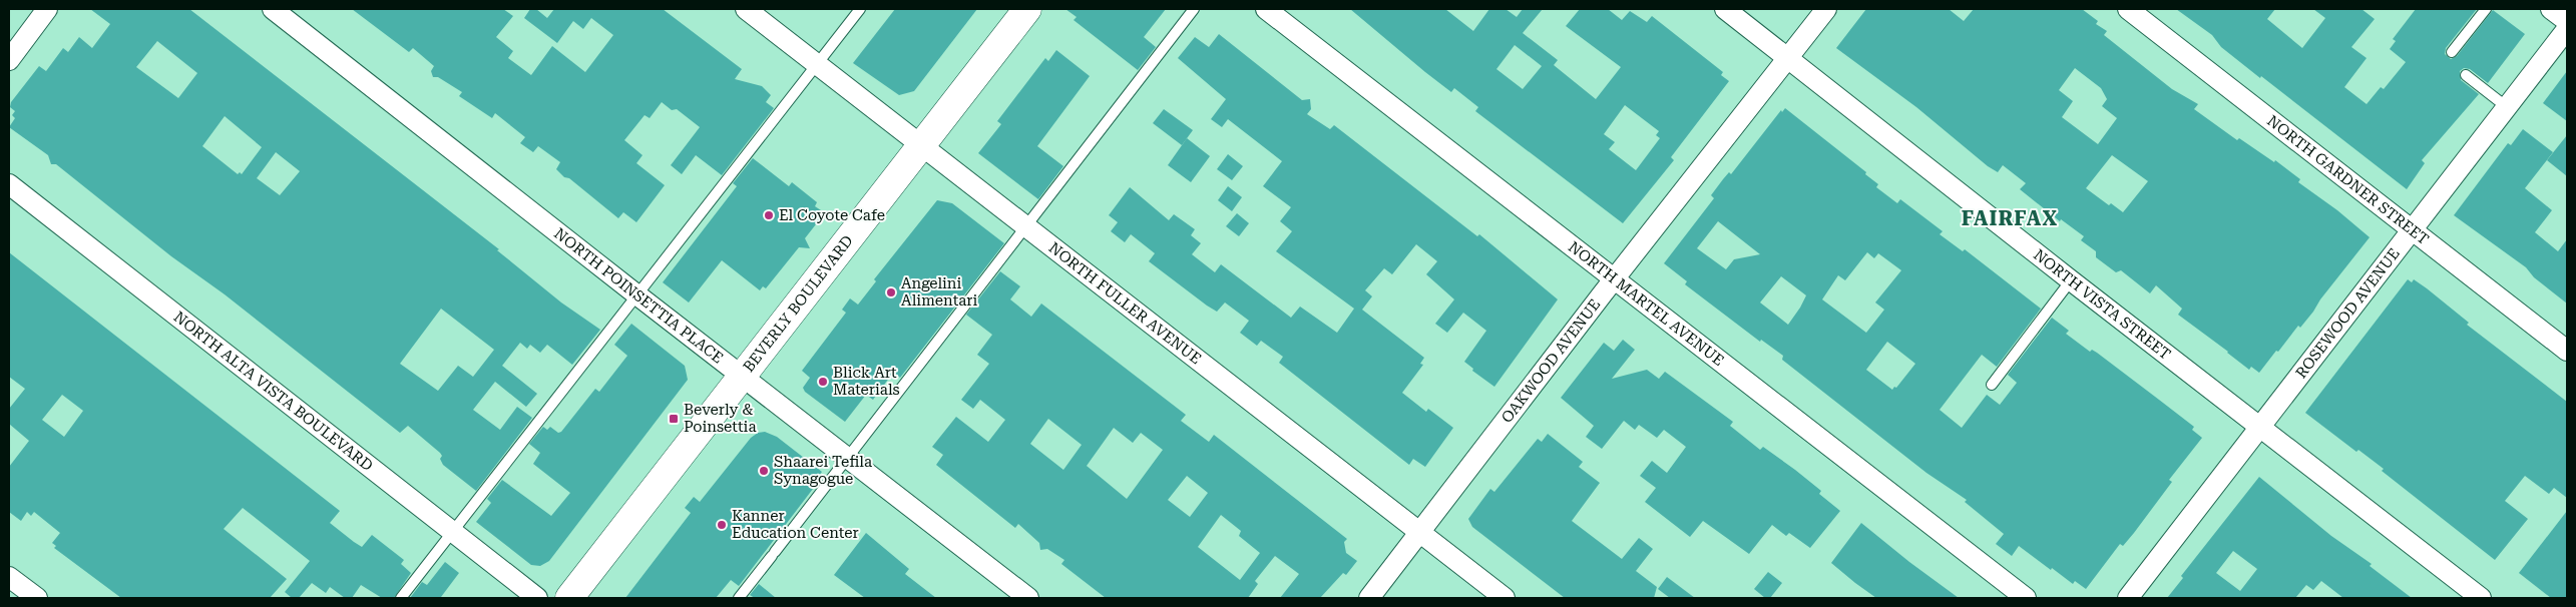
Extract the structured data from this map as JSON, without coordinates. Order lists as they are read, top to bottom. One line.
{"streets":{"main road":["BEVERLY BOULEVARD"],"street":["NORTH GARDNER STREET","NORTH POINSETTIA PLACE","NORTH MARTEL AVENUE","NORTH FULLER AVENUE","NORTH VISTA STREET","ROSEWOOD AVENUE","OAKWOOD AVENUE","NORTH ALTA VISTA BOULEVARD"]},"crossings":[["NORTH GARDNER STREET","ROSEWOOD AVENUE"],["NORTH POINSETTIA PLACE","BEVERLY BOULEVARD"],["NORTH MARTEL AVENUE","OAKWOOD AVENUE"],["BEVERLY BOULEVARD","NORTH FULLER AVENUE"],["NORTH FULLER AVENUE","OAKWOOD AVENUE"],["NORTH VISTA STREET","ROSEWOOD AVENUE"],["NORTH VISTA STREET","OAKWOOD AVENUE"]],"districts":["FAIRFAX"],"places":{"other":["El Coyote Cafe","Angelini Alimentari","Blick Art Materials","Shaarei Tefila Synagogue","Kanner Education Center"],"transit":["Beverly & Poinsettia"]}}
